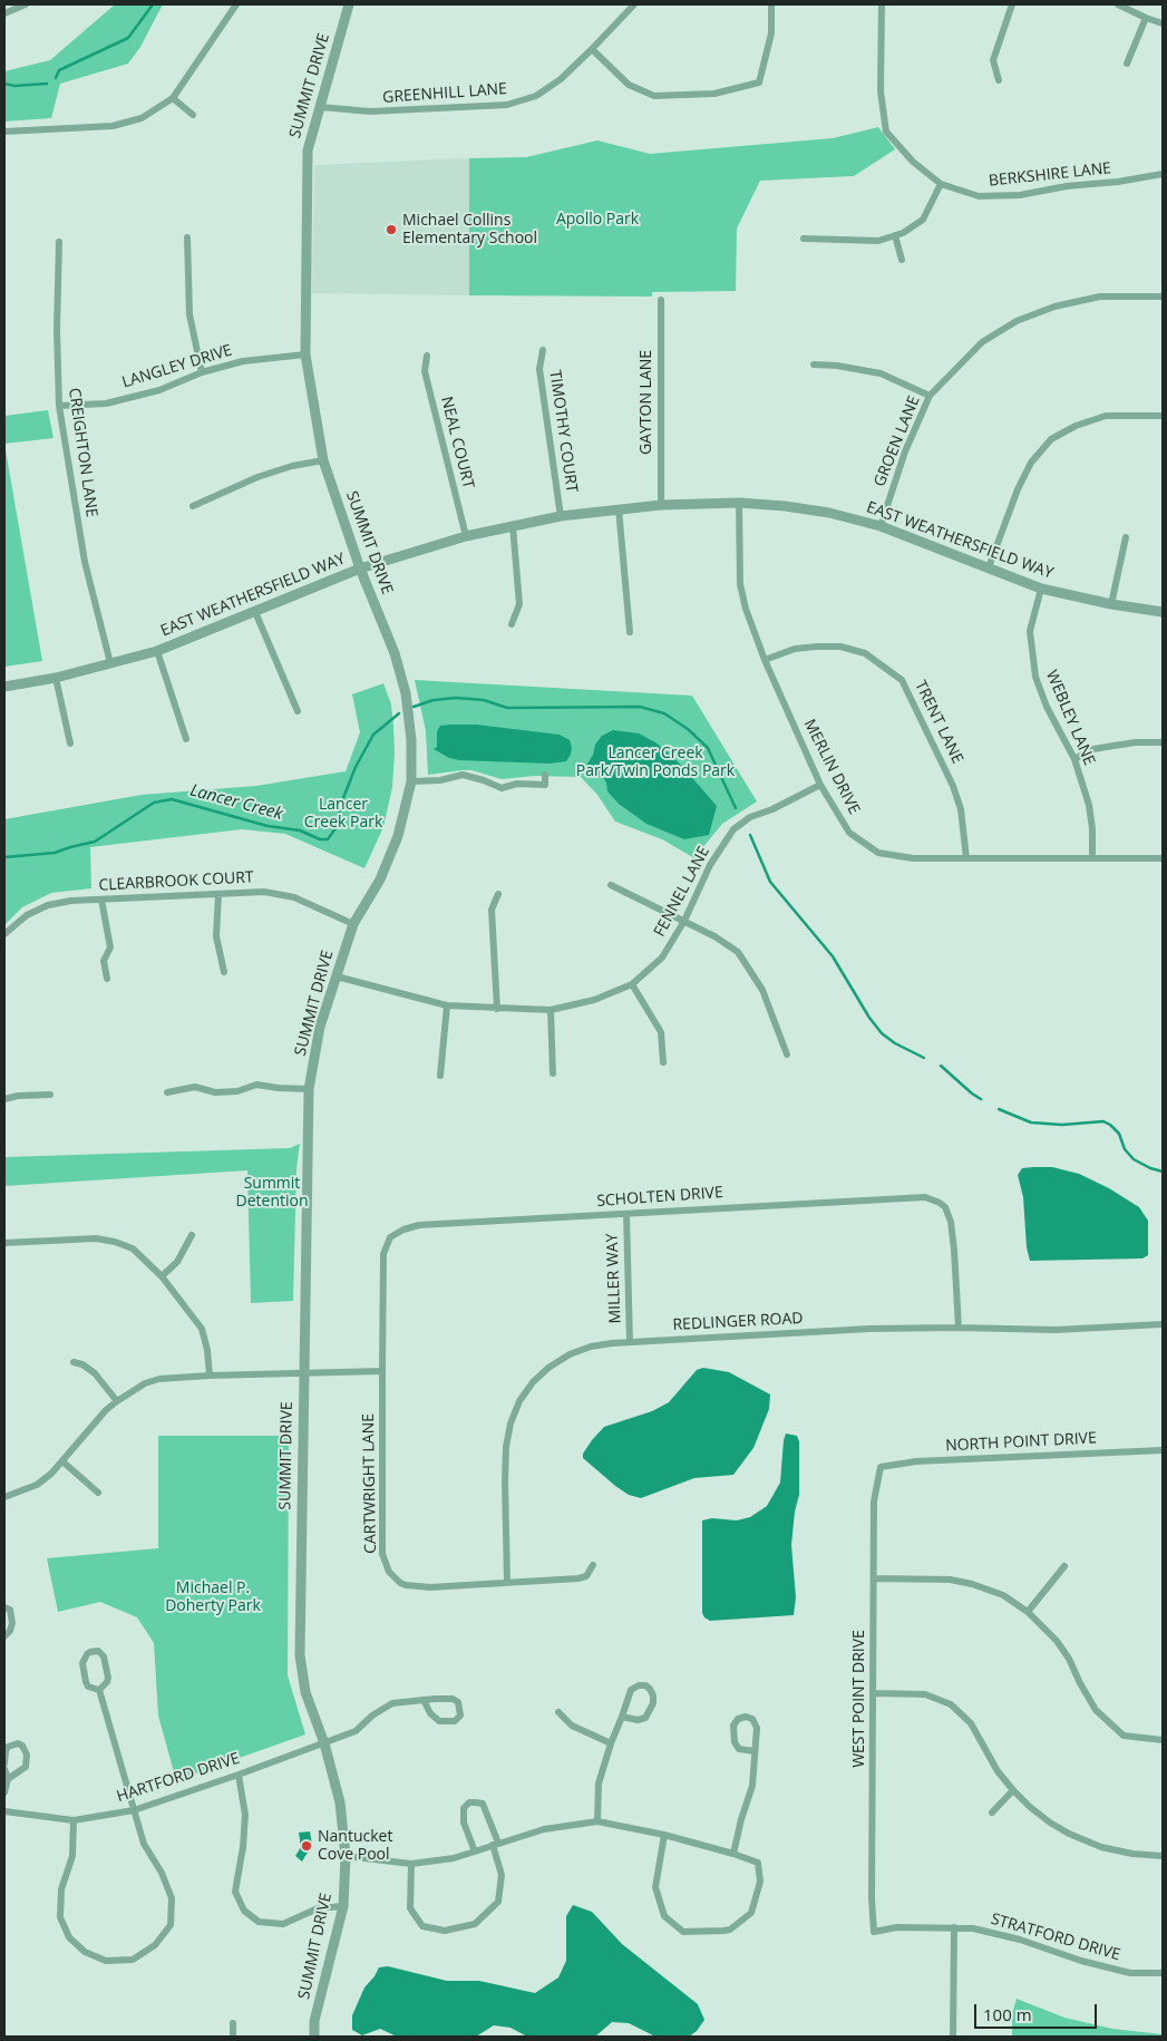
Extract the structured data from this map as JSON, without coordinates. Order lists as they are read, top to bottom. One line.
{"streets":{"street":["SUMMIT DRIVE","GREENHILL LANE","BERKSHIRE LANE","LANGLEY DRIVE","GAYTON LANE","TIMOTHY COURT","GROEN LANE","NEAL COURT","CREIGHTON LANE","EAST WEATHERSFIELD WAY","WEBLEY LANE","TRENT LANE","MERLIN DRIVE","CLEARBROOK COURT","FENNEL LANE","SCHOLTEN DRIVE","MILLER WAY","REDLINGER ROAD","NORTH POINT DRIVE","CARTWRIGHT LANE","WEST POINT DRIVE","HARTFORD DRIVE","STRATFORD DRIVE"]},"crossings":[["SUMMIT DRIVE","GREENHILL LANE"],["SUMMIT DRIVE","LANGLEY DRIVE"],["SUMMIT DRIVE","EAST WEATHERSFIELD WAY"],["SUMMIT DRIVE","CLEARBROOK COURT"],["SUMMIT DRIVE","FENNEL LANE"],["SUMMIT DRIVE","HARTFORD DRIVE"],["LANGLEY DRIVE","CREIGHTON LANE"],["GAYTON LANE","EAST WEATHERSFIELD WAY"],["TIMOTHY COURT","EAST WEATHERSFIELD WAY"],["GROEN LANE","EAST WEATHERSFIELD WAY"],["NEAL COURT","EAST WEATHERSFIELD WAY"],["CREIGHTON LANE","EAST WEATHERSFIELD WAY"],["EAST WEATHERSFIELD WAY","WEBLEY LANE"],["EAST WEATHERSFIELD WAY","MERLIN DRIVE"],["WEBLEY LANE","MERLIN DRIVE"],["TRENT LANE","MERLIN DRIVE"],["MERLIN DRIVE","FENNEL LANE"],["SCHOLTEN DRIVE","MILLER WAY"],["SCHOLTEN DRIVE","REDLINGER ROAD"],["SCHOLTEN DRIVE","CARTWRIGHT LANE"],["MILLER WAY","REDLINGER ROAD"],["REDLINGER ROAD","CARTWRIGHT LANE"],["NORTH POINT DRIVE","WEST POINT DRIVE"],["WEST POINT DRIVE","STRATFORD DRIVE"]],"water":["Lancer Creek"],"parks":["Apollo Park","Lancer Creek Park/Twin Ponds Park","Lancer Creek Park","Summit Detention","Michael P. Doherty Park"],"places":["Michael Collins Elementary School","Nantucket Cove Pool"],"scale_bar":"100 m"}
